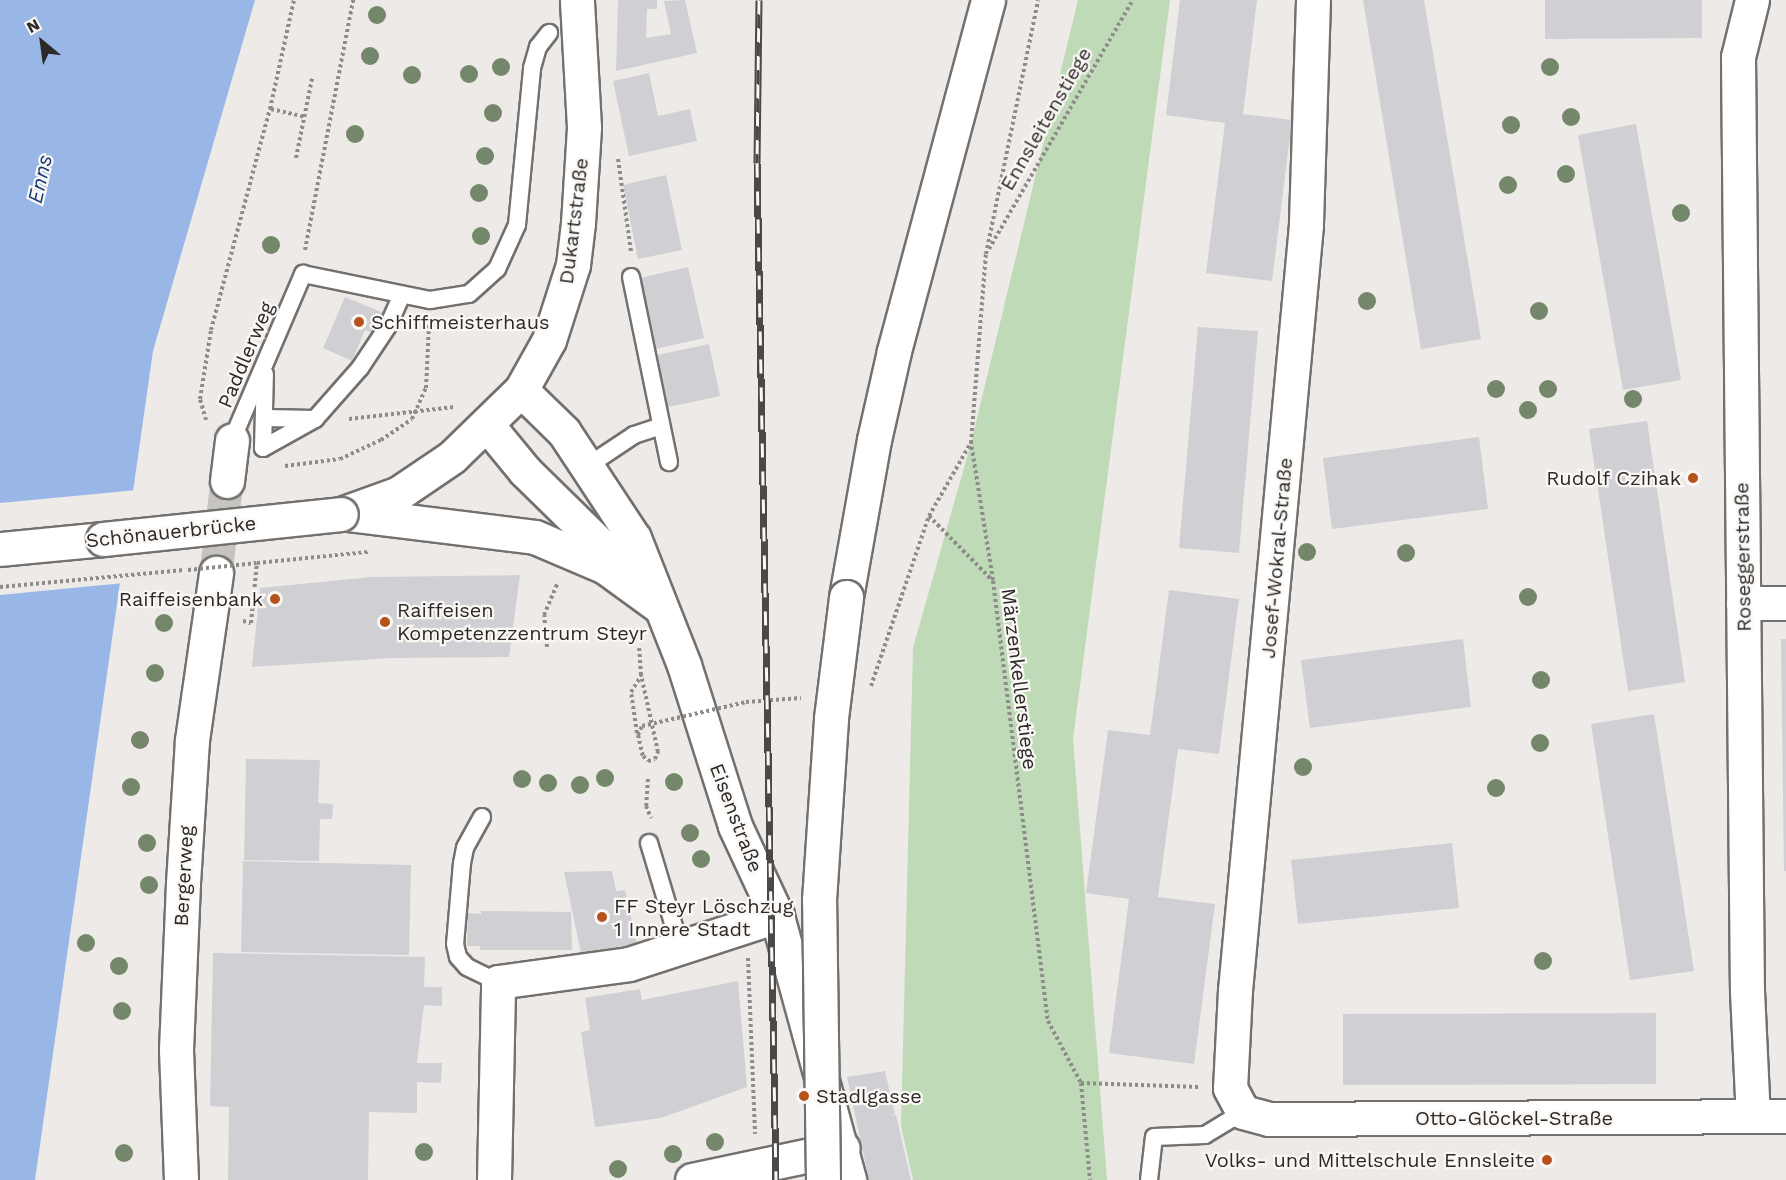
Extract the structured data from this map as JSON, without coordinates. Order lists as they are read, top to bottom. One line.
{"streets":{"street":["Dukartstraße","Schönauerbrücke","Roseggerstraße","Josef-Wokral-Straße","Eisenstraße","Bergerweg","Otto-Glöckel-Straße"],"lane":["Paddlerweg"],"path":["Ennsleitenstiege","Märzenkellerstiege"]},"crossings":[["Dukartstraße","Schönauerbrücke"],["Dukartstraße","Eisenstraße"],["Roseggerstraße","Otto-Glöckel-Straße"],["Josef-Wokral-Straße","Otto-Glöckel-Straße"]],"water":["Enns"],"places":["Schiffmeisterhaus","Rudolf Czihak","Raiffeisenbank","Raiffeisen Kompetenzzentrum Steyr","FF Steyr Löschzug 1 Innere Stadt","Stadlgasse","Volks- und Mittelschule Ennsleite"],"north":"top left"}
